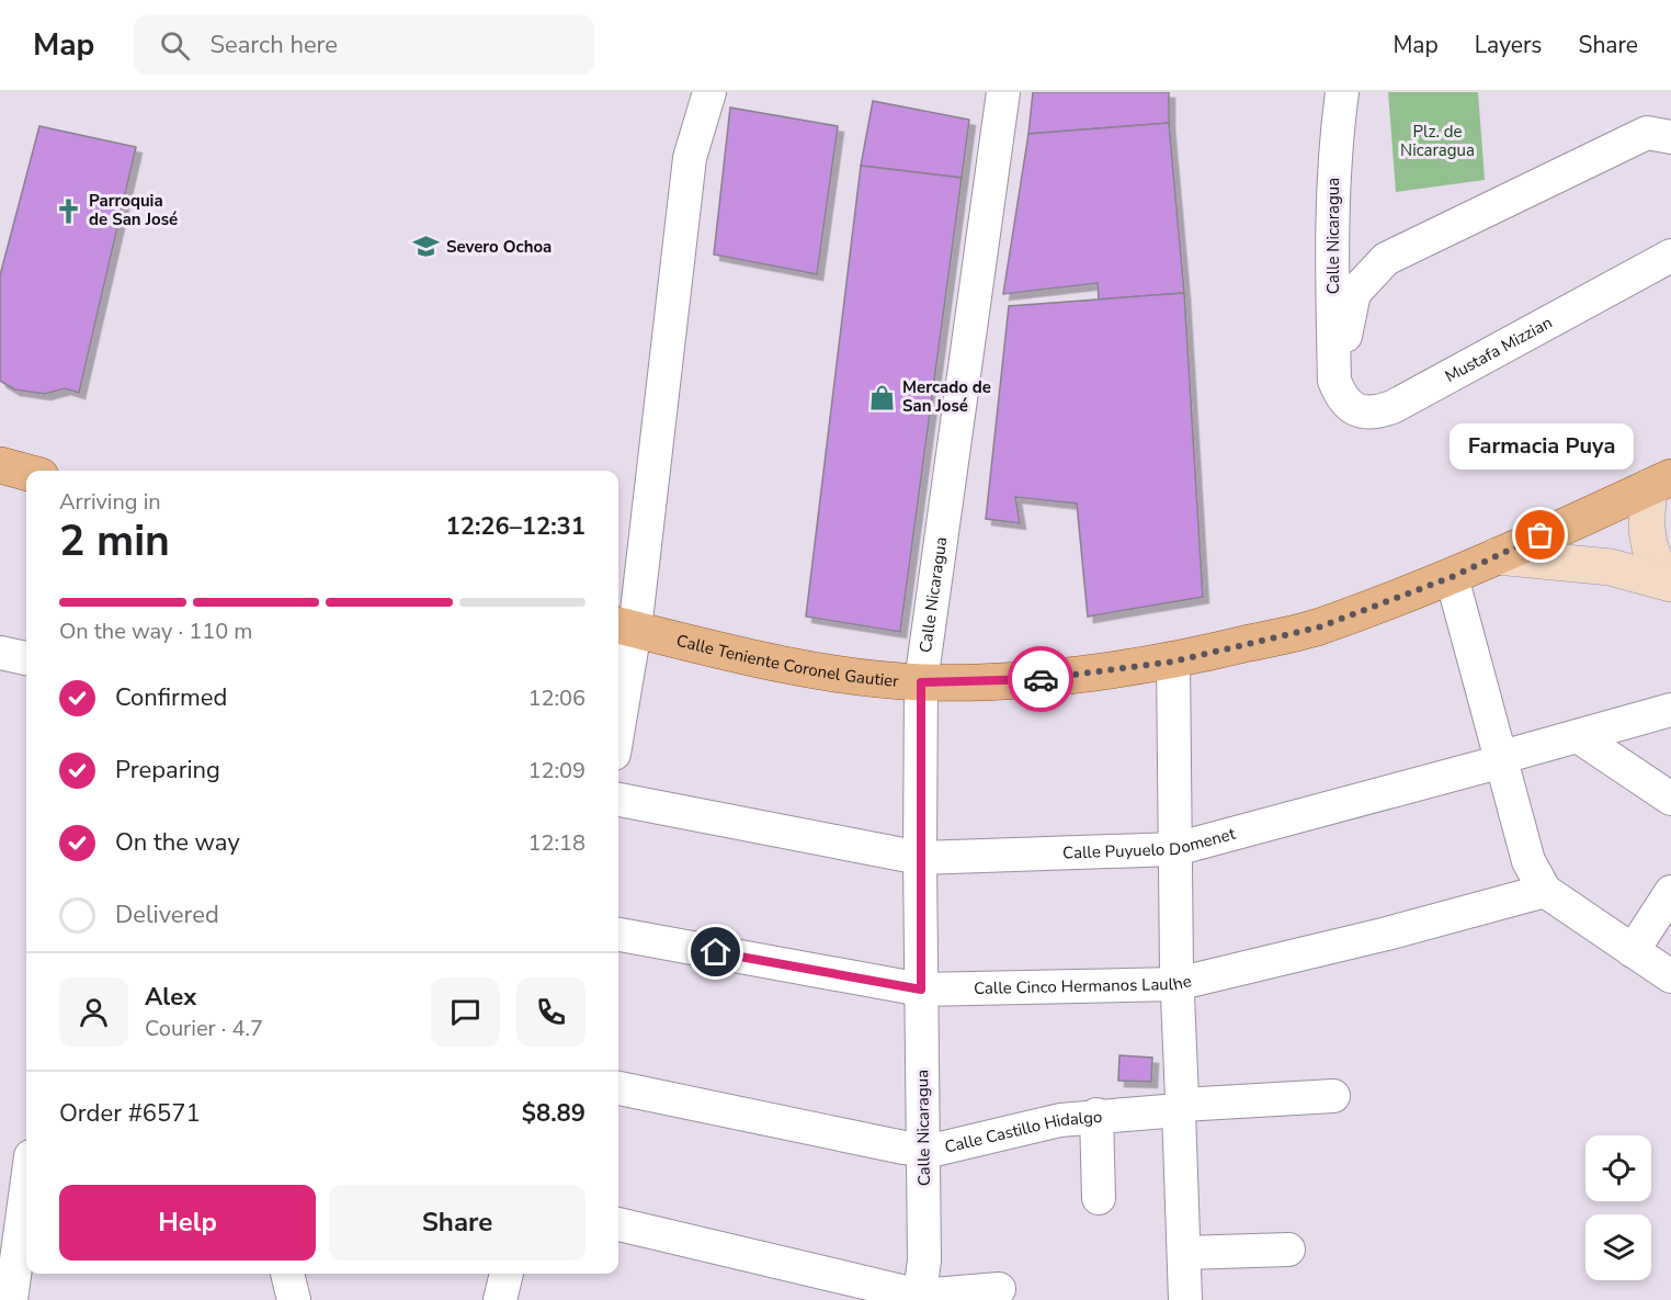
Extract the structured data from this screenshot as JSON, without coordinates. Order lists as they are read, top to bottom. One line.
{"streets":{"main road":["Calle Teniente Coronel Gautier"],"street":["Calle Nicaragua","Mustafa Mizzian","Calle Puyuelo Domenet","Calle Cinco Hermanos Laulhe","Calle Castillo Hidalgo"]},"crossings":[["Calle Nicaragua","Mustafa Mizzian"],["Calle Nicaragua","Calle Teniente Coronel Gautier"],["Calle Nicaragua","Calle Puyuelo Domenet"],["Calle Nicaragua","Calle Cinco Hermanos Laulhe"],["Calle Nicaragua","Calle Castillo Hidalgo"]],"parks":["Plz. de Nicaragua"],"places":{"church":["Parroquia de San José"],"school or university":["Severo Ochoa"],"shop":["Mercado de San José"],"other":["Farmacia Puya"]},"page":{"header":"Map","search":"Search here","nav":["Map","Layers","Share"],"bubble":"Farmacia Puya","heading":["2 min","Arriving in","12:26–12:31"],"panel":["Alex","Courier · 4.7","Order #6571","$8.89"],"bar":"On the way · 110 m","list":[["Confirmed","12:06"],["Preparing","12:09"],["On the way","12:18"],"Delivered"],"buttons":["Help","Share"]}}
